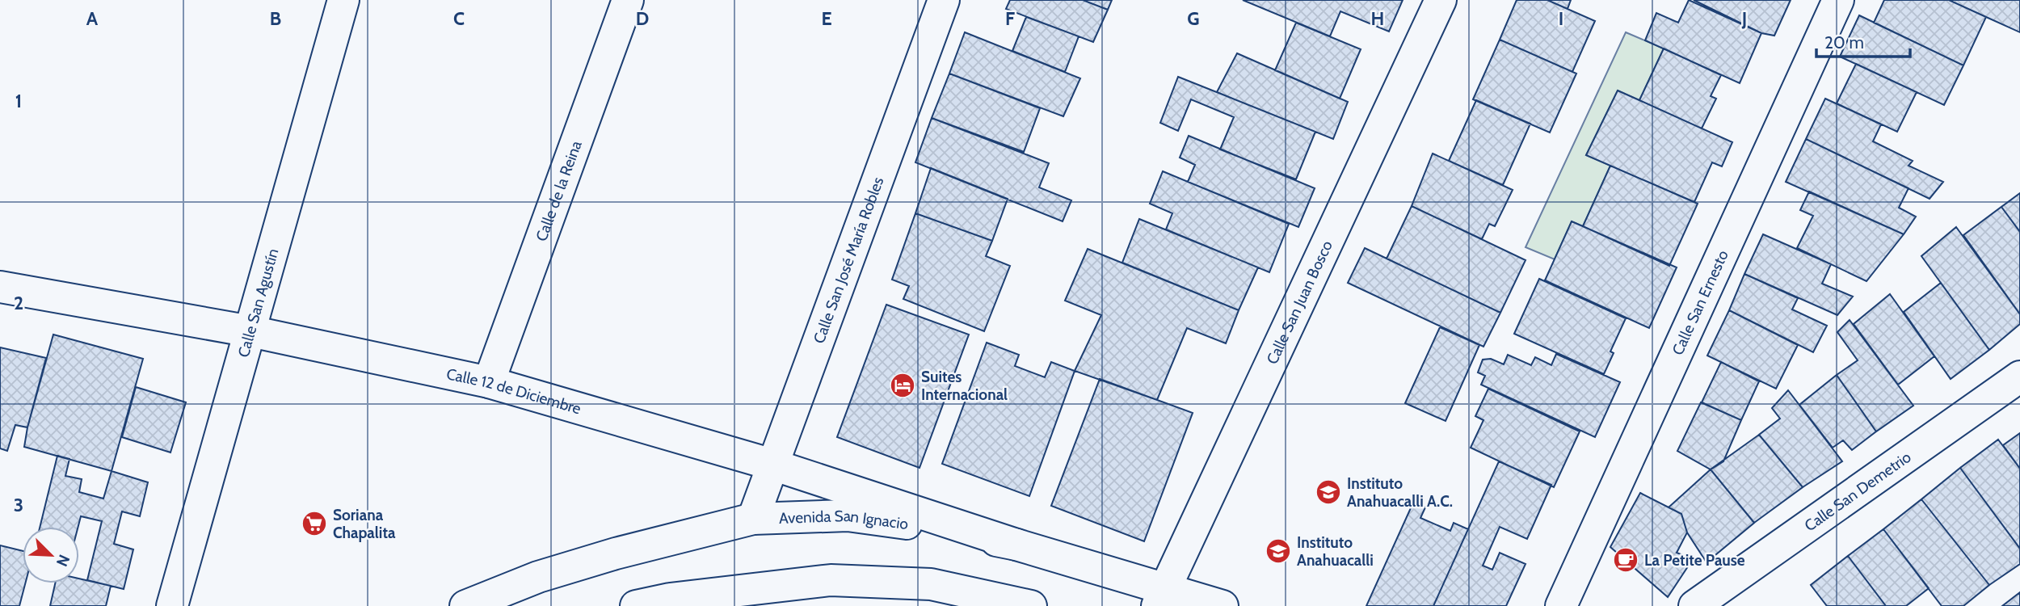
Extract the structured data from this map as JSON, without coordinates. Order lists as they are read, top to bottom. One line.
{"streets":{"street":["Calle de la Reina","Calle San José María Robles","Calle San Agustín","Calle San Juan Bosco","Calle San Ernesto","Calle 12 de Diciembre","Calle San Demetrio","Avenida San Ignacio"]},"crossings":[["Calle de la Reina","Calle 12 de Diciembre"],["Calle San José María Robles","Calle 12 de Diciembre"],["Calle San José María Robles","Avenida San Ignacio"],["Calle San Agustín","Calle 12 de Diciembre"],["Calle San Juan Bosco","Avenida San Ignacio"],["Calle 12 de Diciembre","Avenida San Ignacio"]],"places":{"hotel":["Suites Internacional"],"school or university":["Instituto Anahuacalli A.C.","Instituto Anahuacalli"],"supermarket":["Soriana Chapalita"],"cafe":["La Petite Pause"]},"scale_bar":"20 m","north":"bottom right","grid":{"columns":["A","B","C","D","E","F","G","H","I","J"],"rows":["1","2","3"]}}
